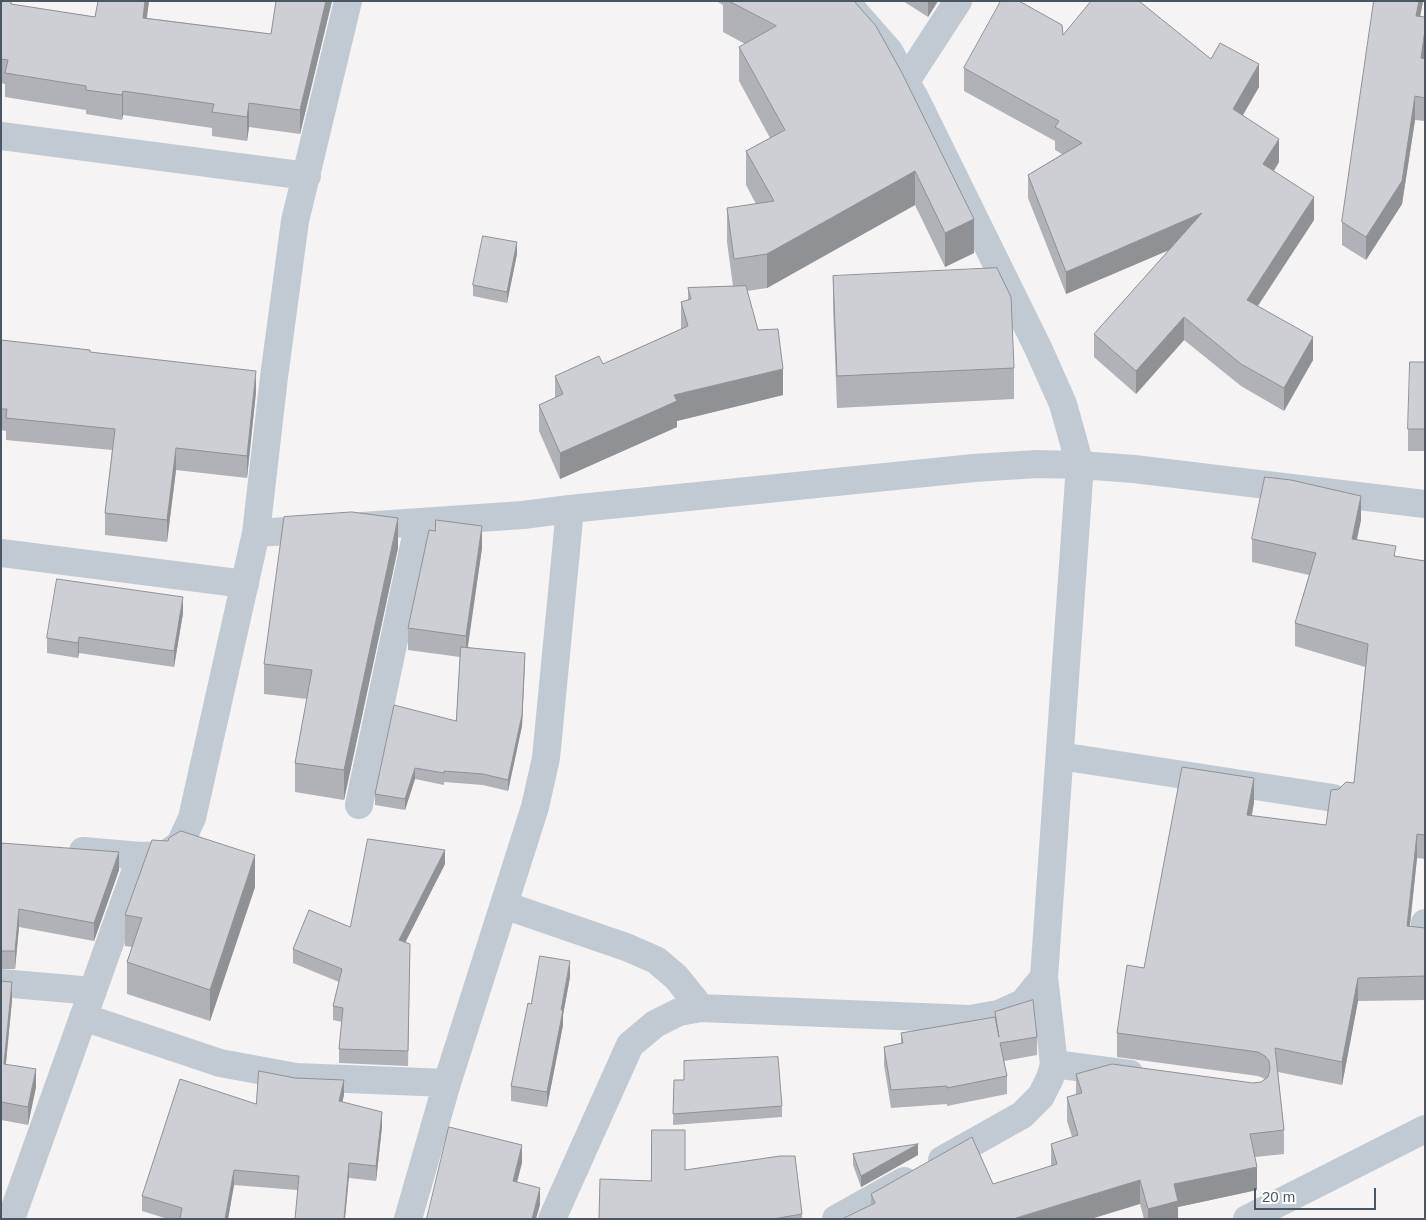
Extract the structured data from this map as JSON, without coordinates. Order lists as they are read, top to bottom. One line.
{"scale_bar":"20 m"}
